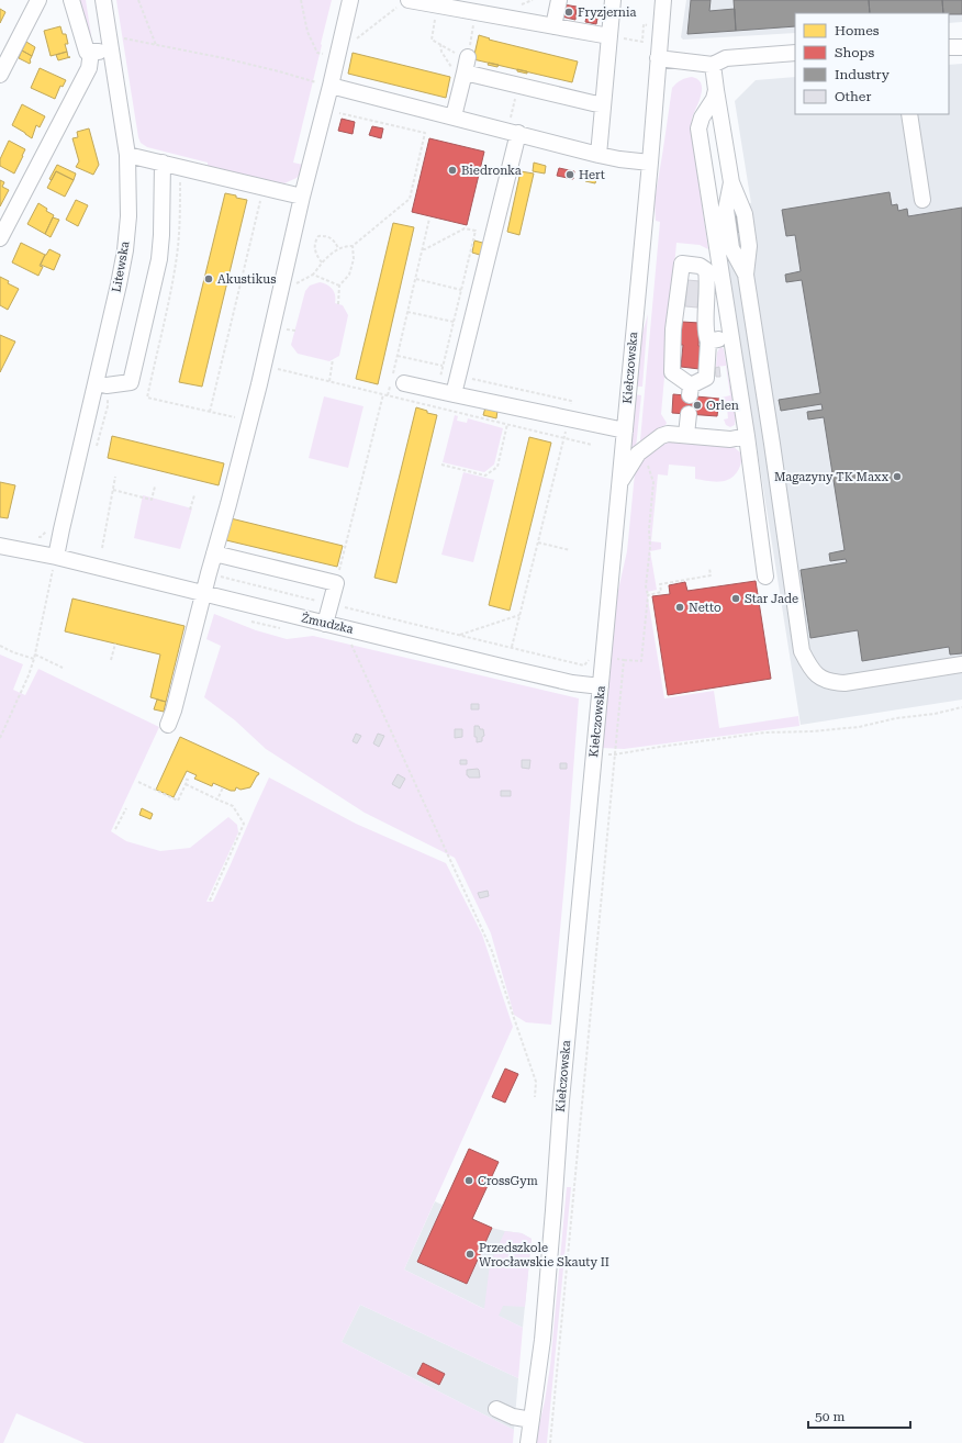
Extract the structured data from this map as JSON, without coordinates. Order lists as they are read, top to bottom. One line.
{"streets":{"street":["Litewska","Kiełczowska","Żmudzka"]},"crossings":[["Kiełczowska","Żmudzka"]],"places":["Fryzjernia","Biedronka","Hert","Akustikus","Orlen","Magazyny TK Maxx","Star Jade","Netto","CrossGym","Przedszkole Wrocławskie Skauty II"],"legend":["Homes","Shops","Industry","Other"],"scale_bar":"50 m"}
